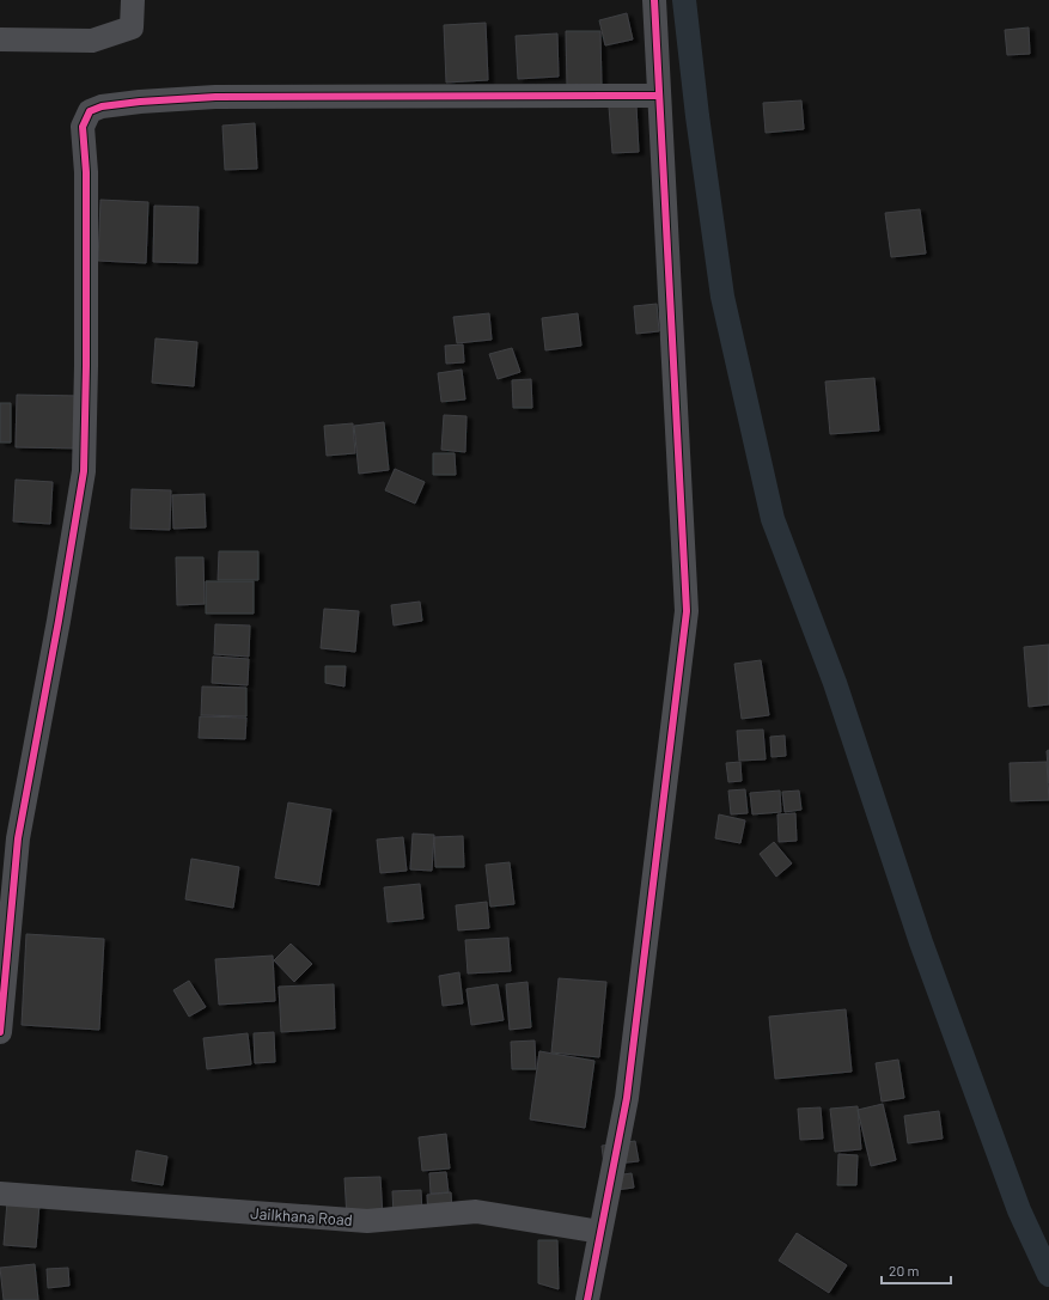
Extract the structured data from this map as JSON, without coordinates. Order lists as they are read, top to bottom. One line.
{"streets":{"street":["Jailkhana Road"]},"scale_bar":"20 m"}
